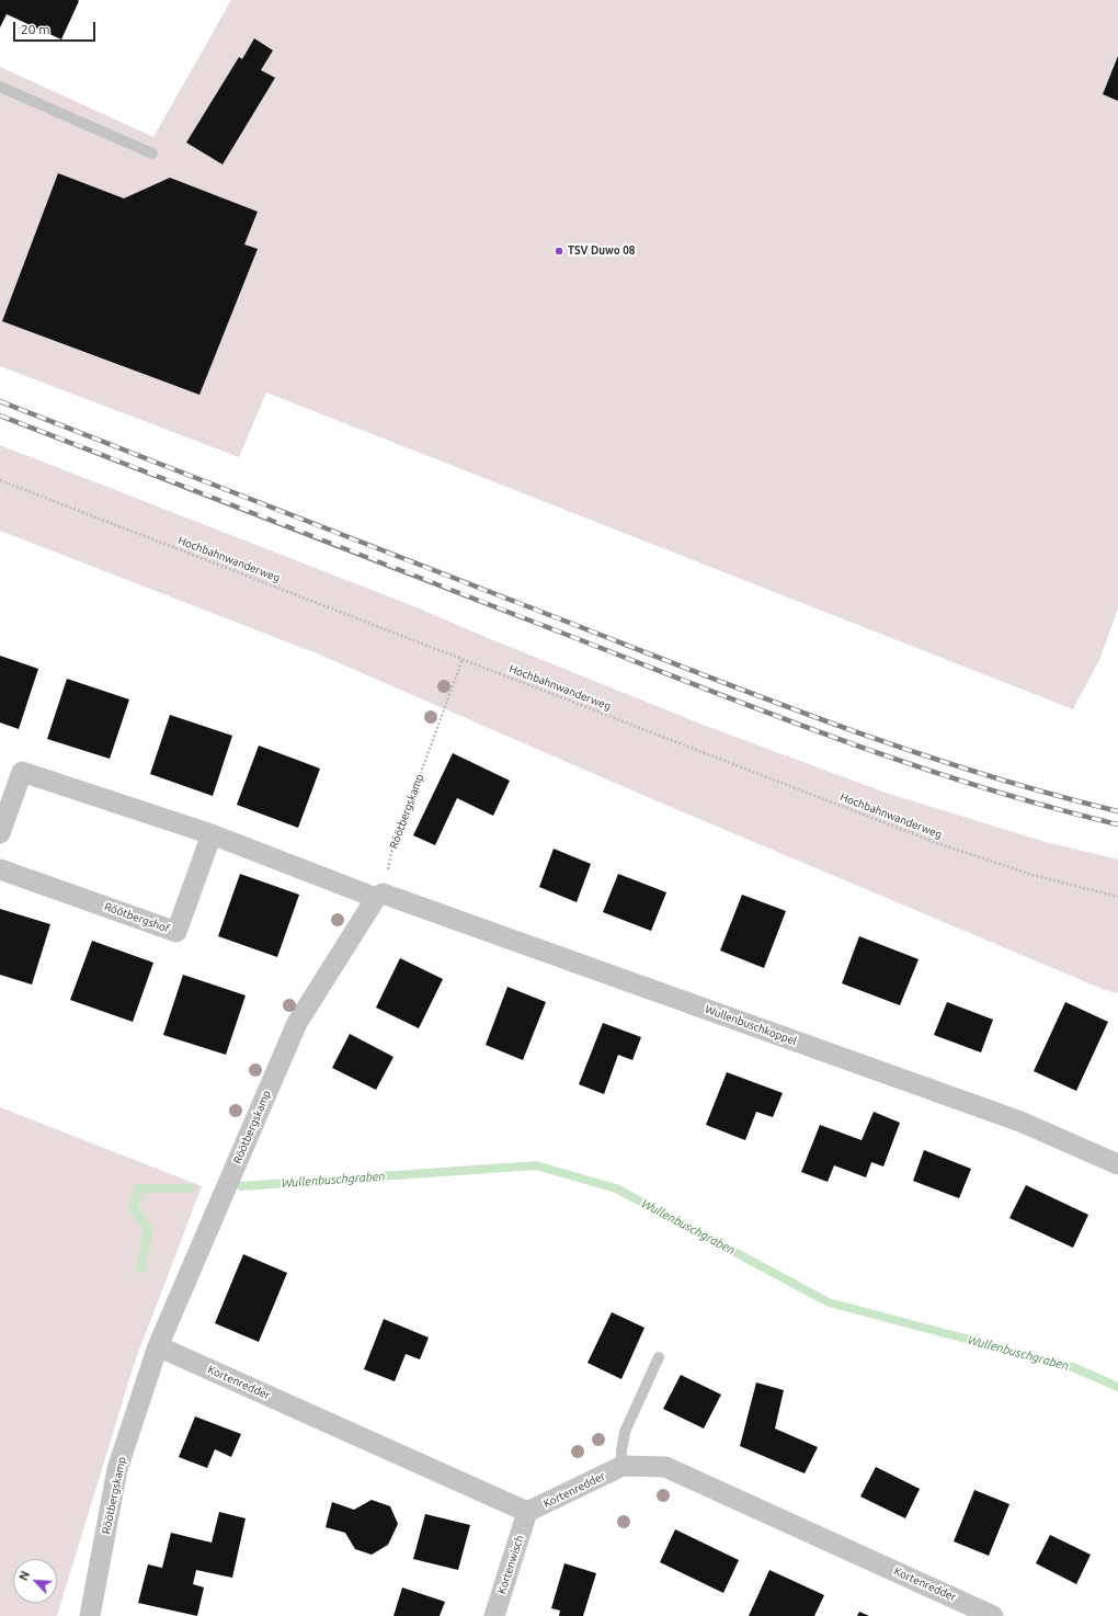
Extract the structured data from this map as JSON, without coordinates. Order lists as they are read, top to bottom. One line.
{"streets":{"street":["Röötbergskamp","Röötbergshof","Wullenbuschkoppel","Kortenredder","Kortenwisch"],"path":["Hochbahnwanderweg"]},"crossings":[["Hochbahnwanderweg","Röötbergskamp"],["Röötbergskamp","Wullenbuschkoppel"],["Röötbergskamp","Kortenredder"],["Kortenredder","Kortenwisch"]],"water":["Wullenbuschgraben"],"places":["TSV Duwo 08"],"scale_bar":"20 m","north":"top left"}
